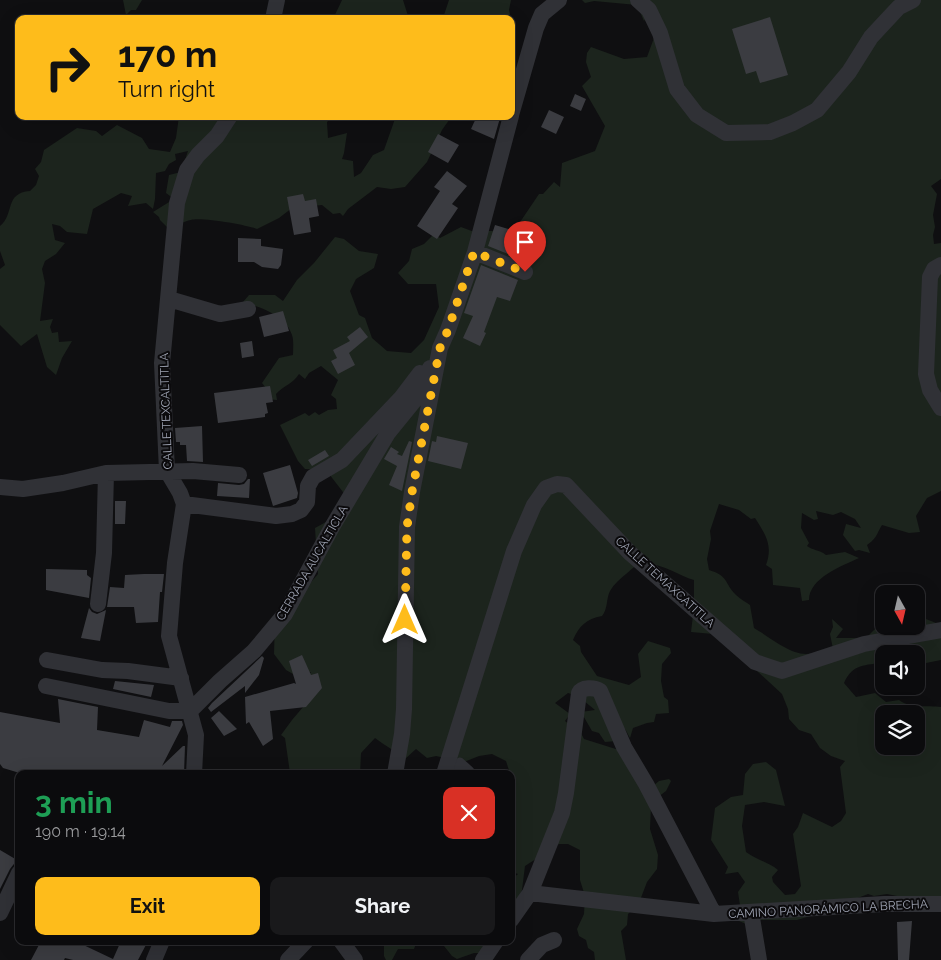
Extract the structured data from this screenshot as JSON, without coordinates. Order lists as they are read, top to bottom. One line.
{"streets":{"street":["CALLE TEXCALTITLA","CERRADA AUCALTICLA","CALLE TEMAXCATITLA","CAMINO PANORÁMICO LA BRECHA"]},"north":"bottom","page":{"turn":["170 m","Turn right"],"heading":["3 min","190 m · 19:14"],"buttons":["Exit","Share"]}}
